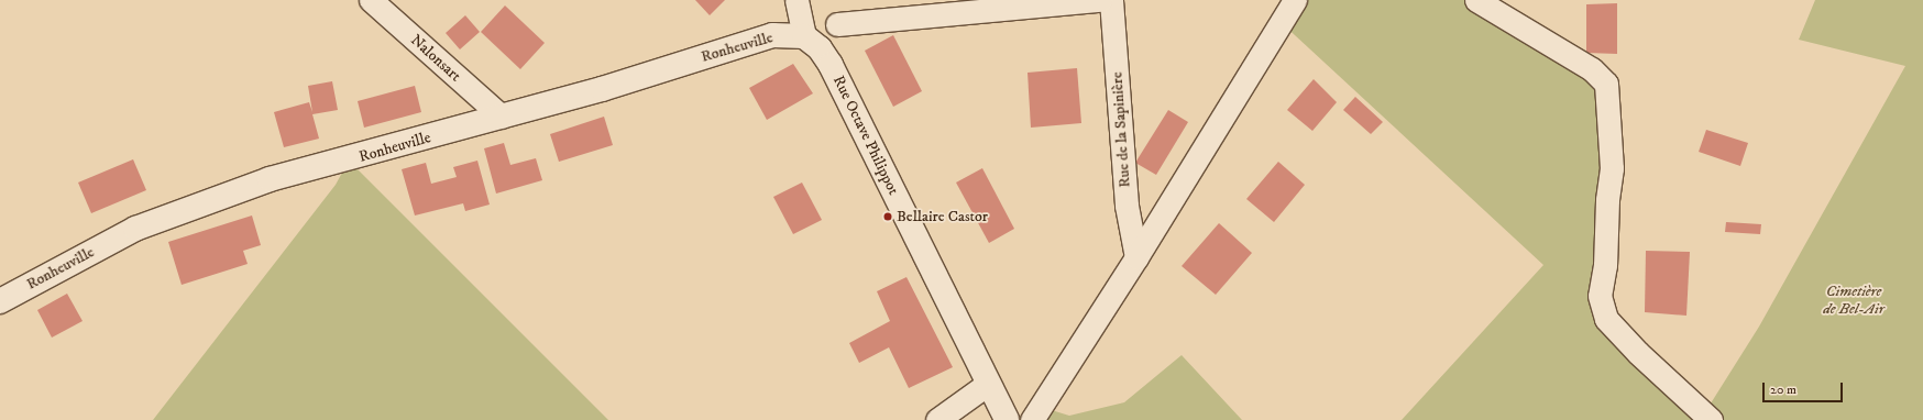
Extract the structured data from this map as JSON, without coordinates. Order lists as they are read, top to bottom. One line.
{"streets":{"street":["Ronheuville","Nalonsart","Rue de la Sapinière","Rue Octave Philippot"]},"crossings":[["Ronheuville","Nalonsart"],["Ronheuville","Rue Octave Philippot"]],"parks":["Cimetière de Bel-Air"],"places":["Bellaire Castor"],"scale_bar":"20 m"}
